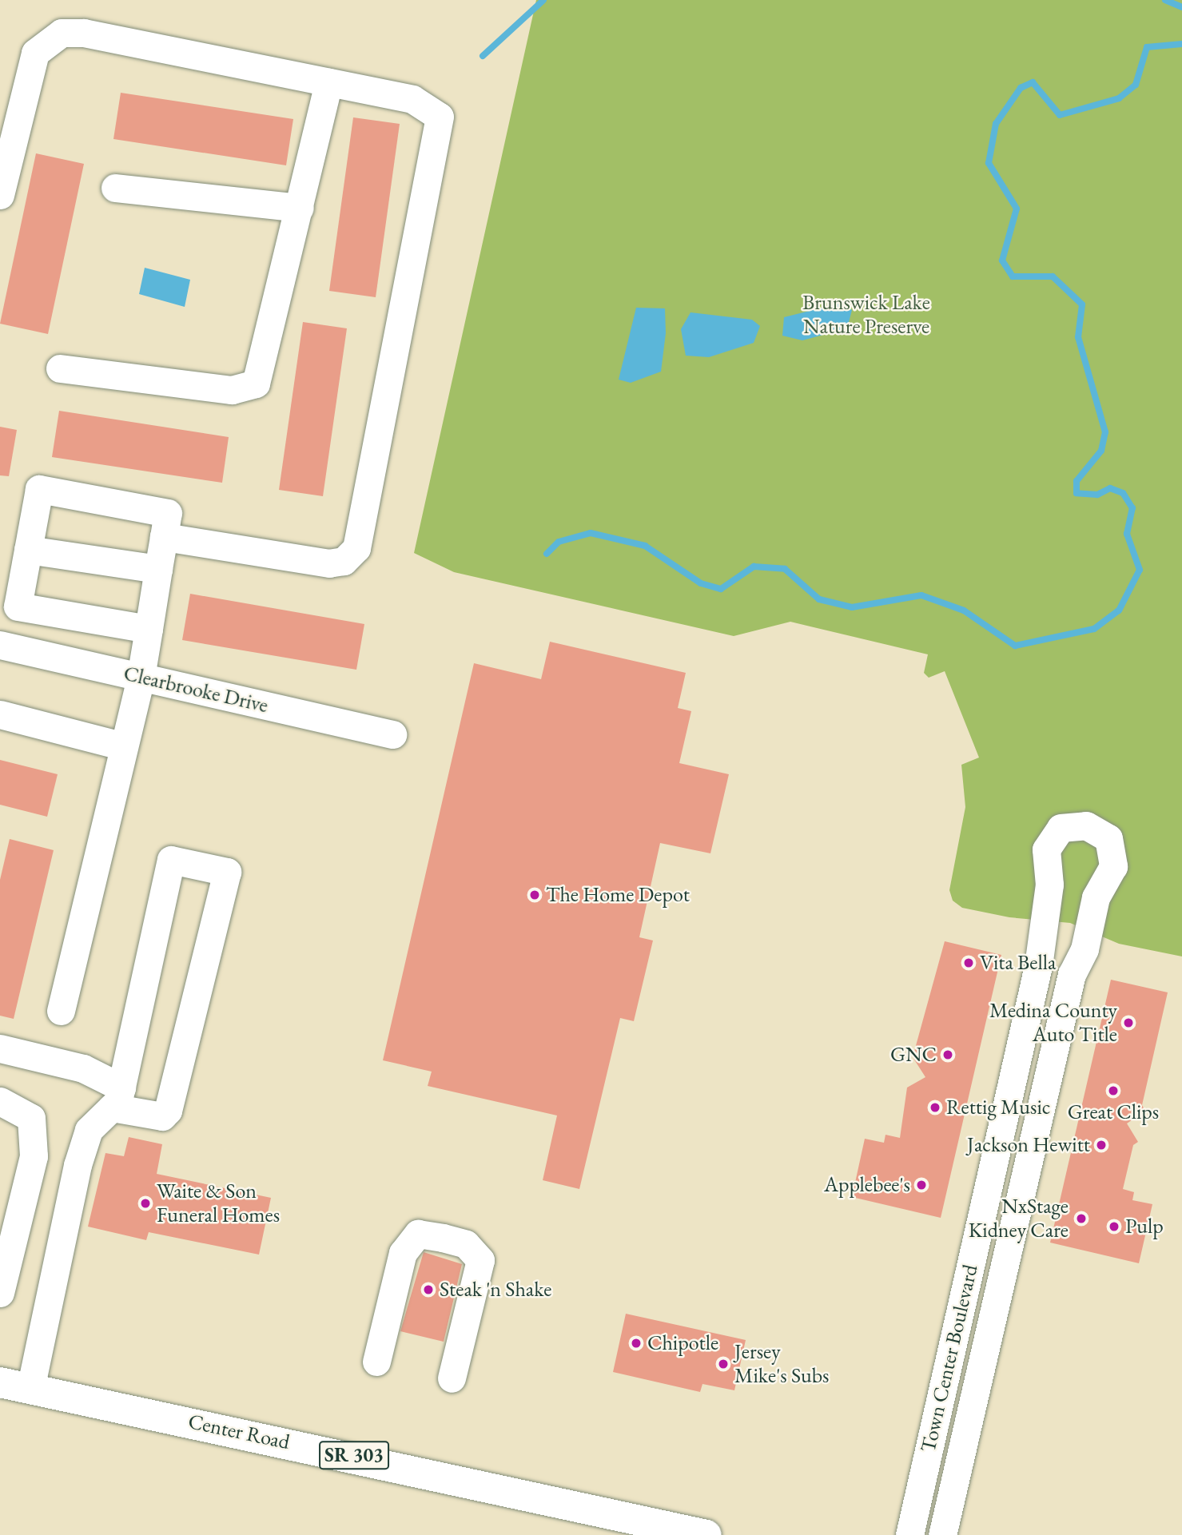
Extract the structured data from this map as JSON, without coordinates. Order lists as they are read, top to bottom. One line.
{"streets":{"main road":["Center Road","SR 303"],"street":["Clearbrooke Drive","Town Center Boulevard"]},"parks":["Brunswick Lake Nature Preserve"],"places":["The Home Depot","Vita Bella","Medina County Auto Title","GNC","Great Clips","Rettig Music","Jackson Hewitt","Applebee's","Waite & Son Funeral Homes","NxStage Kidney Care","Pulp","Steak 'n Shake","Chipotle","Jersey Mike's Subs"]}
